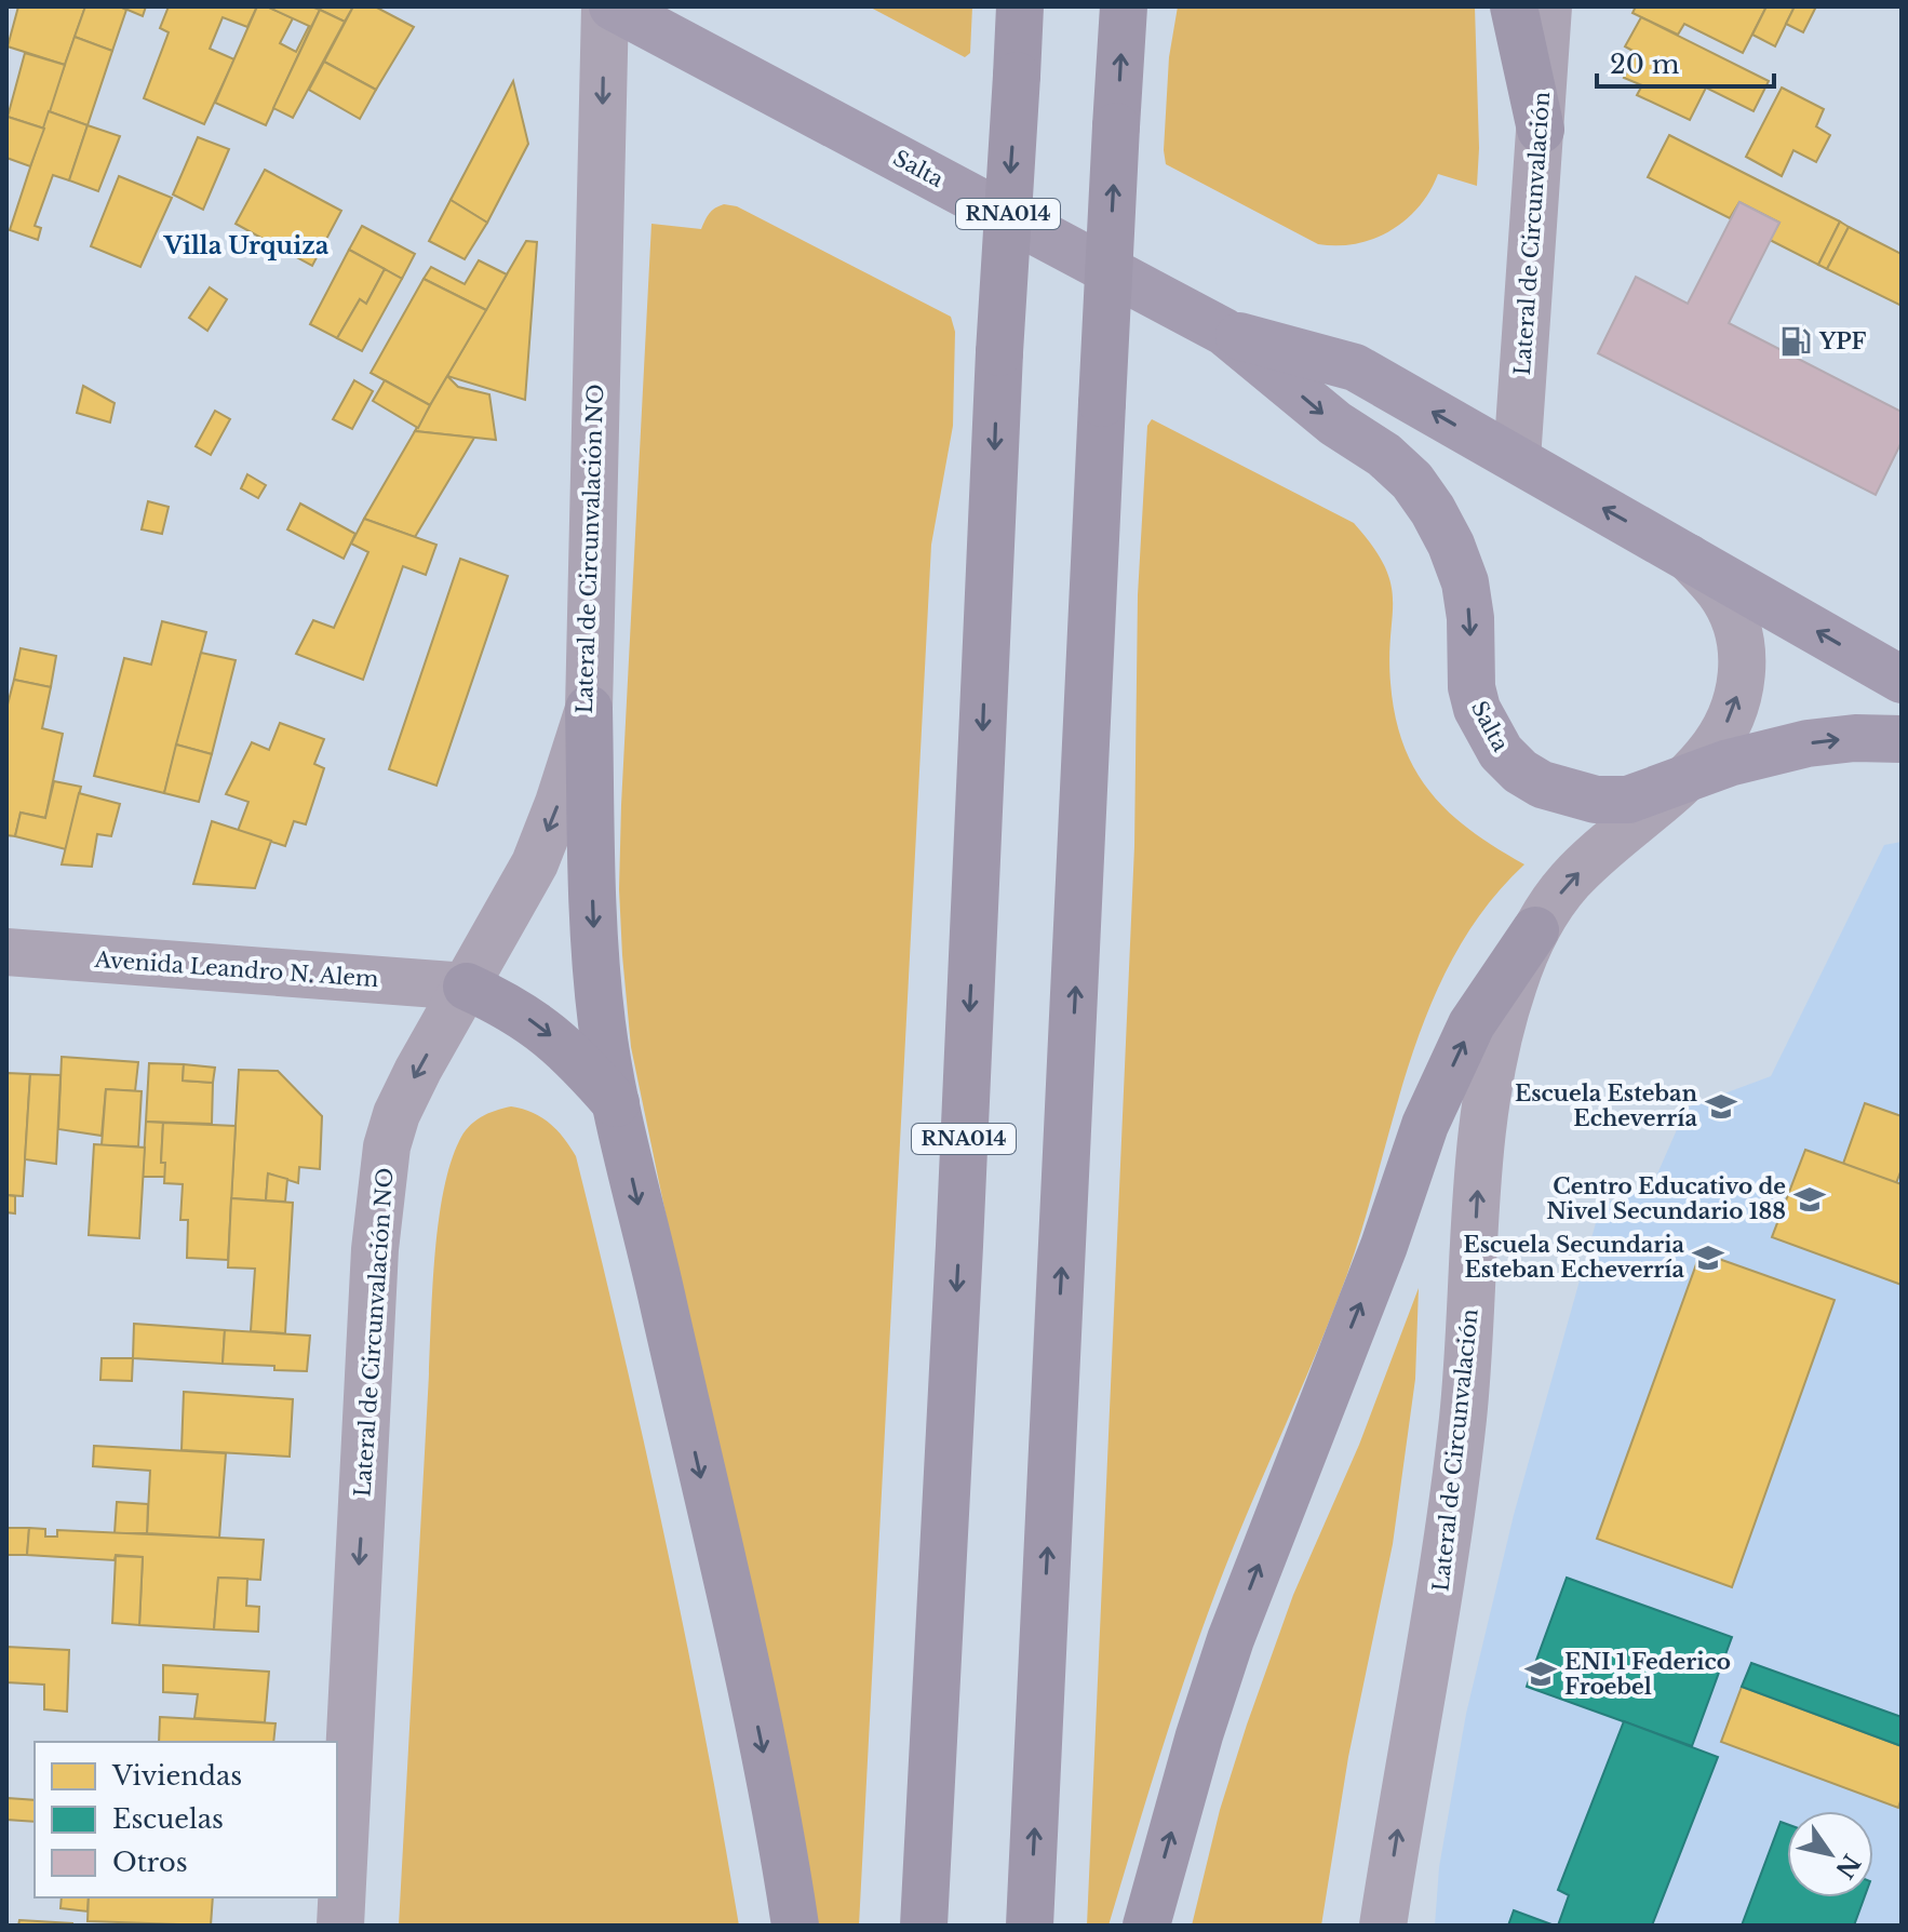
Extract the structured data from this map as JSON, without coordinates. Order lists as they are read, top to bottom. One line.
{"streets":{"highway":["RNA014"],"main road":["Salta"],"street":["Lateral de Circunvalación","Lateral de Circunvalación NO","Avenida Leandro N. Alem"]},"crossings":[["Salta","Lateral de Circunvalación"],["Lateral de Circunvalación NO","Avenida Leandro N. Alem"]],"one_way":["Lateral de Circunvalación","Lateral de Circunvalación NO"],"districts":["Villa Urquiza"],"places":{"fuel station":["YPF"],"school or university":["Escuela Esteban Echeverría","Centro Educativo de Nivel Secundario 188","Escuela Secundaria Esteban Echeverría","ENI 1 Federico Froebel"]},"legend":["Viviendas","Escuelas","Otros"],"scale_bar":"20 m","north":"bottom right"}
